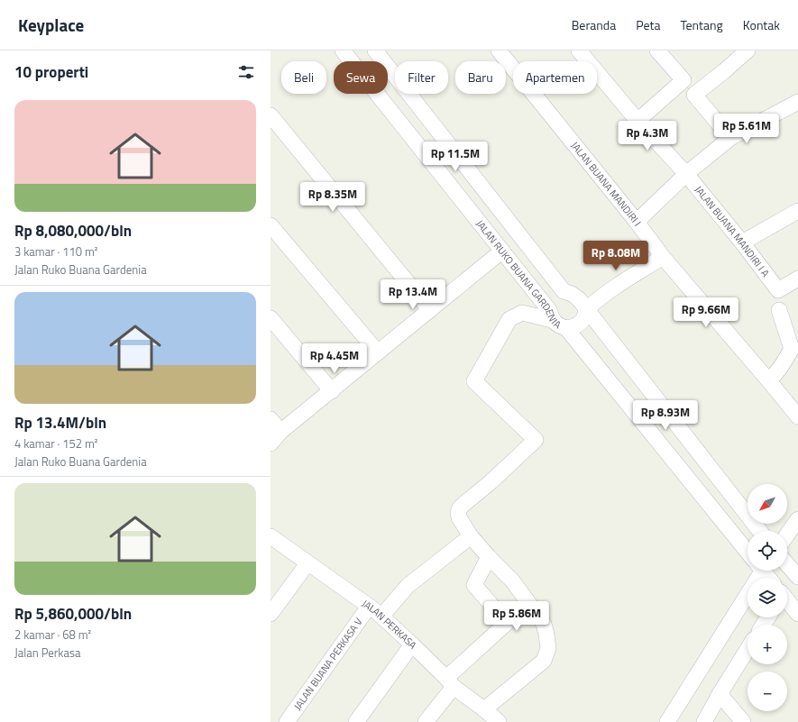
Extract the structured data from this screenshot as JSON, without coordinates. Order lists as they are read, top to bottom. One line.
{"streets":{"street":["JALAN BUANA MANDIRI I","JALAN BUANA MANDIRI I A","JALAN RUKO BUANA GARDENIA","JALAN PERKASA","JALAN BUANA PERKASA V"]},"crossings":[["JALAN PERKASA","JALAN BUANA PERKASA V"]],"north":"bottom left","page":{"header":"Keyplace","nav":["Beranda","Peta","Tentang","Kontak"],"heading":"10 properti","chip":["Beli","Sewa","Filter","Baru","Apartemen"],"list":[{"name":"Rp 8,080,000/bln","note":"3 kamar · 110 m² · Jalan Ruko Buana Gardenia"},{"name":"Rp 13.4M/bln","note":"4 kamar · 152 m² · Jalan Ruko Buana Gardenia"},{"name":"Rp 5,860,000/bln","note":"2 kamar · 68 m² · Jalan Perkasa"}],"price":["Rp 5.61M","Rp 4.3M","Rp 11.5M","Rp 8.35M","Rp 8.08M","Rp 13.4M","Rp 9.66M","Rp 4.45M","Rp 8.93M","Rp 5.86M"],"map_buttons":["+","−"]}}
